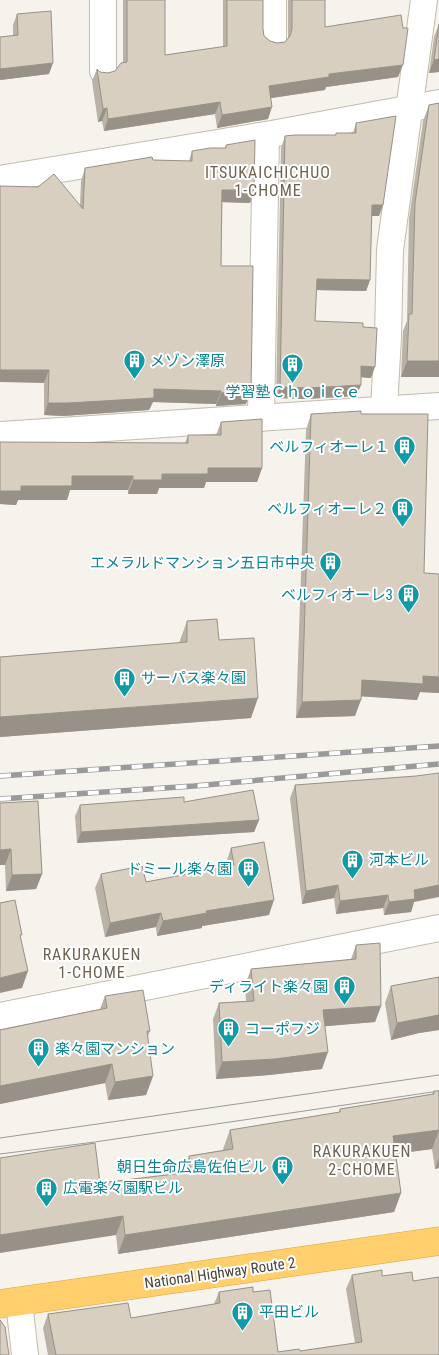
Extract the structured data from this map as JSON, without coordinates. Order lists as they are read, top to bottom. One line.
{"streets":{"highway":["National Highway Route 2"]},"districts":["ITSUKAICHICHUO 1-CHOME","RAKURAKUEN 1-CHOME","RAKURAKUEN 2-CHOME"],"places":{"building":["メゾン澤原","学習塾Ｃｈｏｉｃｅ","ベルフィオーレ１","ベルフィオーレ２","エメラルドマンション五日市中央","ベルフィオーレ3","サーパス楽々園","河本ビル","ドミール楽々園","ディライト楽々園","コーポフジ","楽々園マンション","朝日生命広島佐伯ビル","広電楽々園駅ビル","平田ビル"]}}
